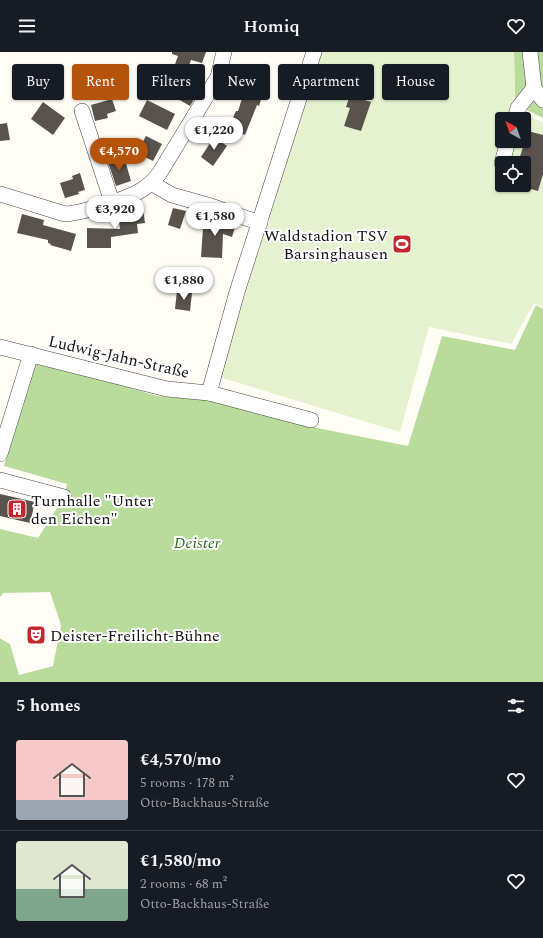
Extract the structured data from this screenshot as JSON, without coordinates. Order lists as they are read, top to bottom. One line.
{"streets":{"street":["Ludwig-Jahn-Straße"]},"parks":["Deister"],"places":{"sports":["Waldstadion TSV Barsinghausen"],"building":["Turnhalle \"Unter den Eichen\""],"theatre":["Deister-Freilicht-Bühne"]},"north":"top left","page":{"header":"Homiq","chip":["Buy","Rent","Filters","New","Apartment","House"],"price":["€1,220","€4,570","€3,920","€1,580","€1,880"],"heading":"5 homes","list":[{"name":"€4,570/mo","note":"5 rooms · 178 m² · Otto-Backhaus-Straße"},{"name":"€1,580/mo","note":"2 rooms · 68 m² · Otto-Backhaus-Straße"}]}}
